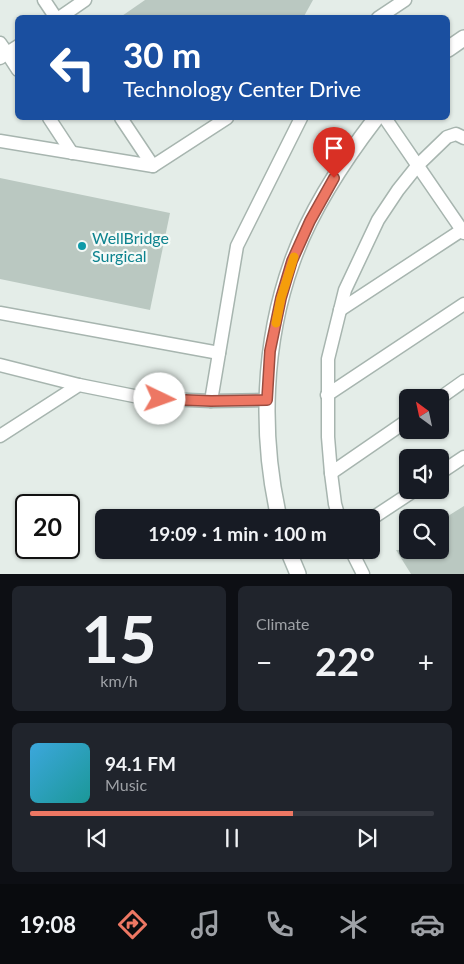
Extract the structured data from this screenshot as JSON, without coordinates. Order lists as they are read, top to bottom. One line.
{"places":["WellBridge Surgical"],"north":"top left","page":{"turn":["30 m","Technology Center Drive"],"limit":"20","trip":"19:09 · 1 min · 100 m","tile":[["15","km/h"],"Climate"],"heat":["−","22°","+"],"song":["94.1 FM","Music"],"tabs":"19:08"}}
